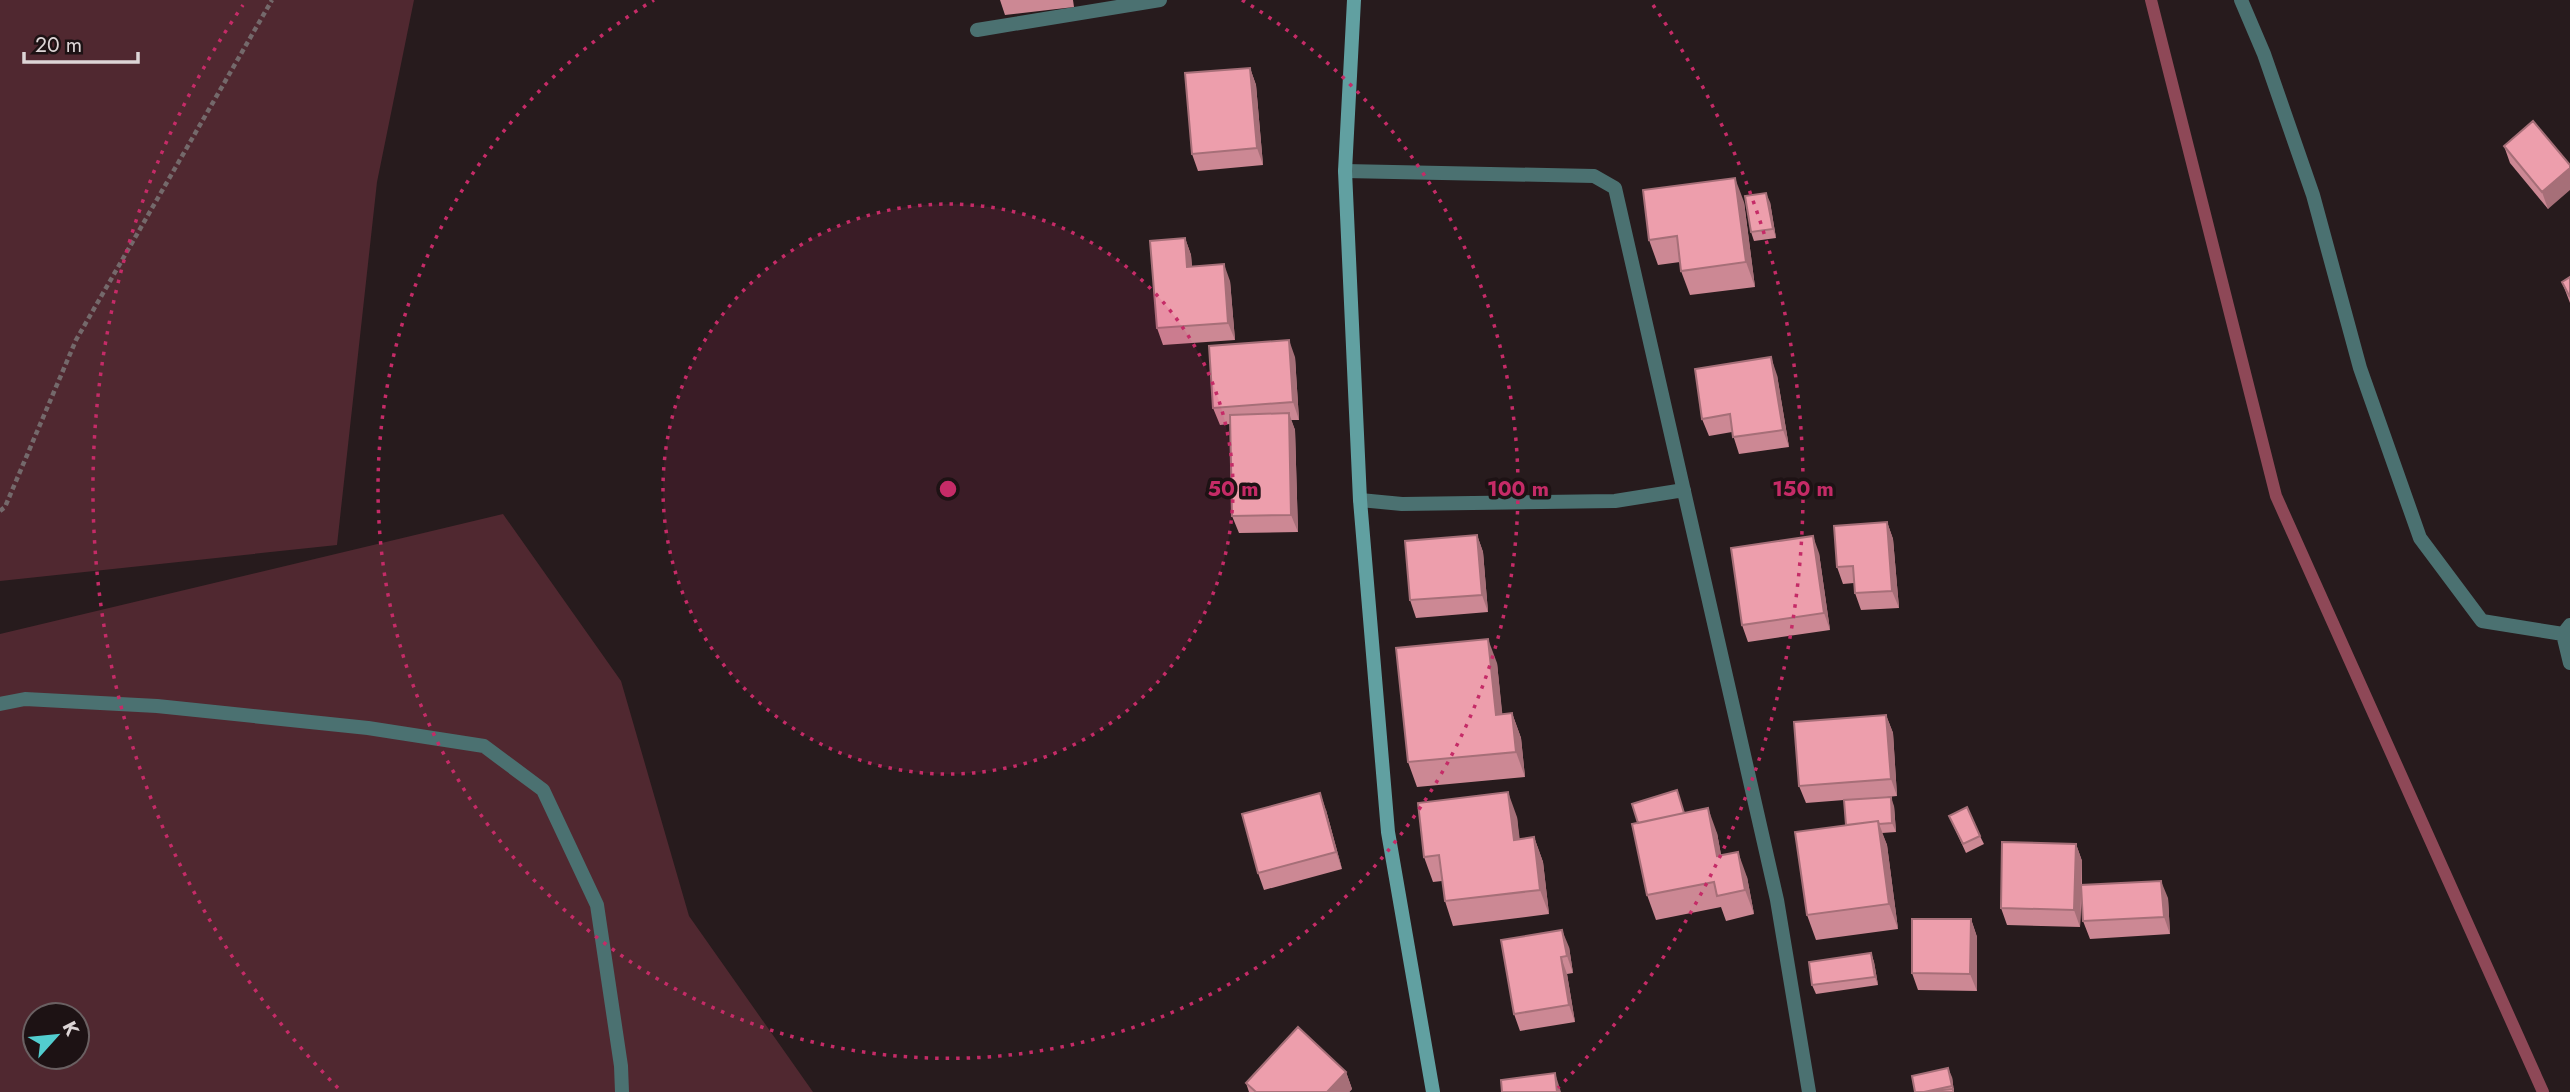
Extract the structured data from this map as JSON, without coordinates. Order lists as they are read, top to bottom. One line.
{"scale_bar":"20 m","north":"top right","rings":["50 m","100 m","150 m"]}
